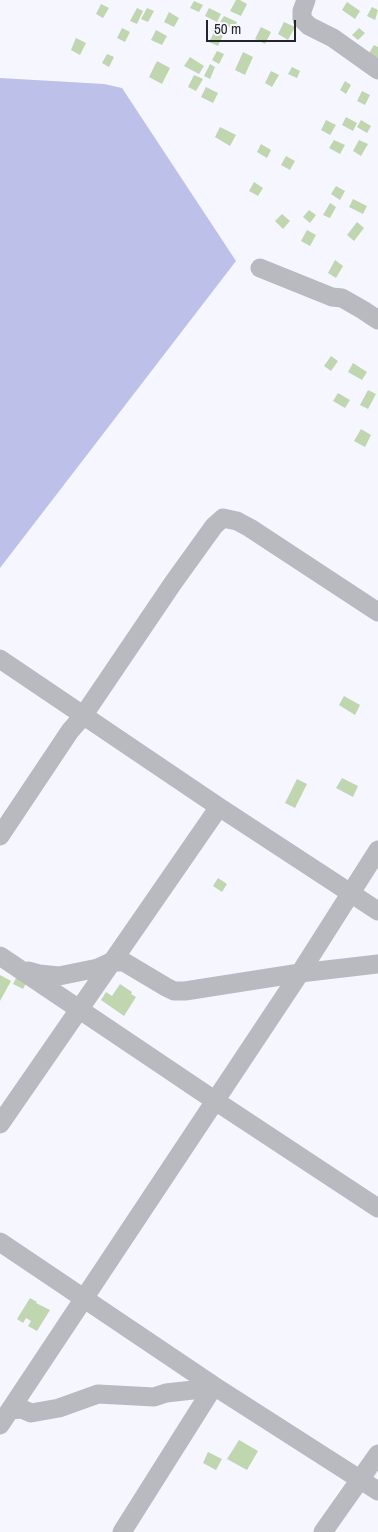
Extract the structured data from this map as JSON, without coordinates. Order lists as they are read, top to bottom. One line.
{"scale_bar":"50 m"}
